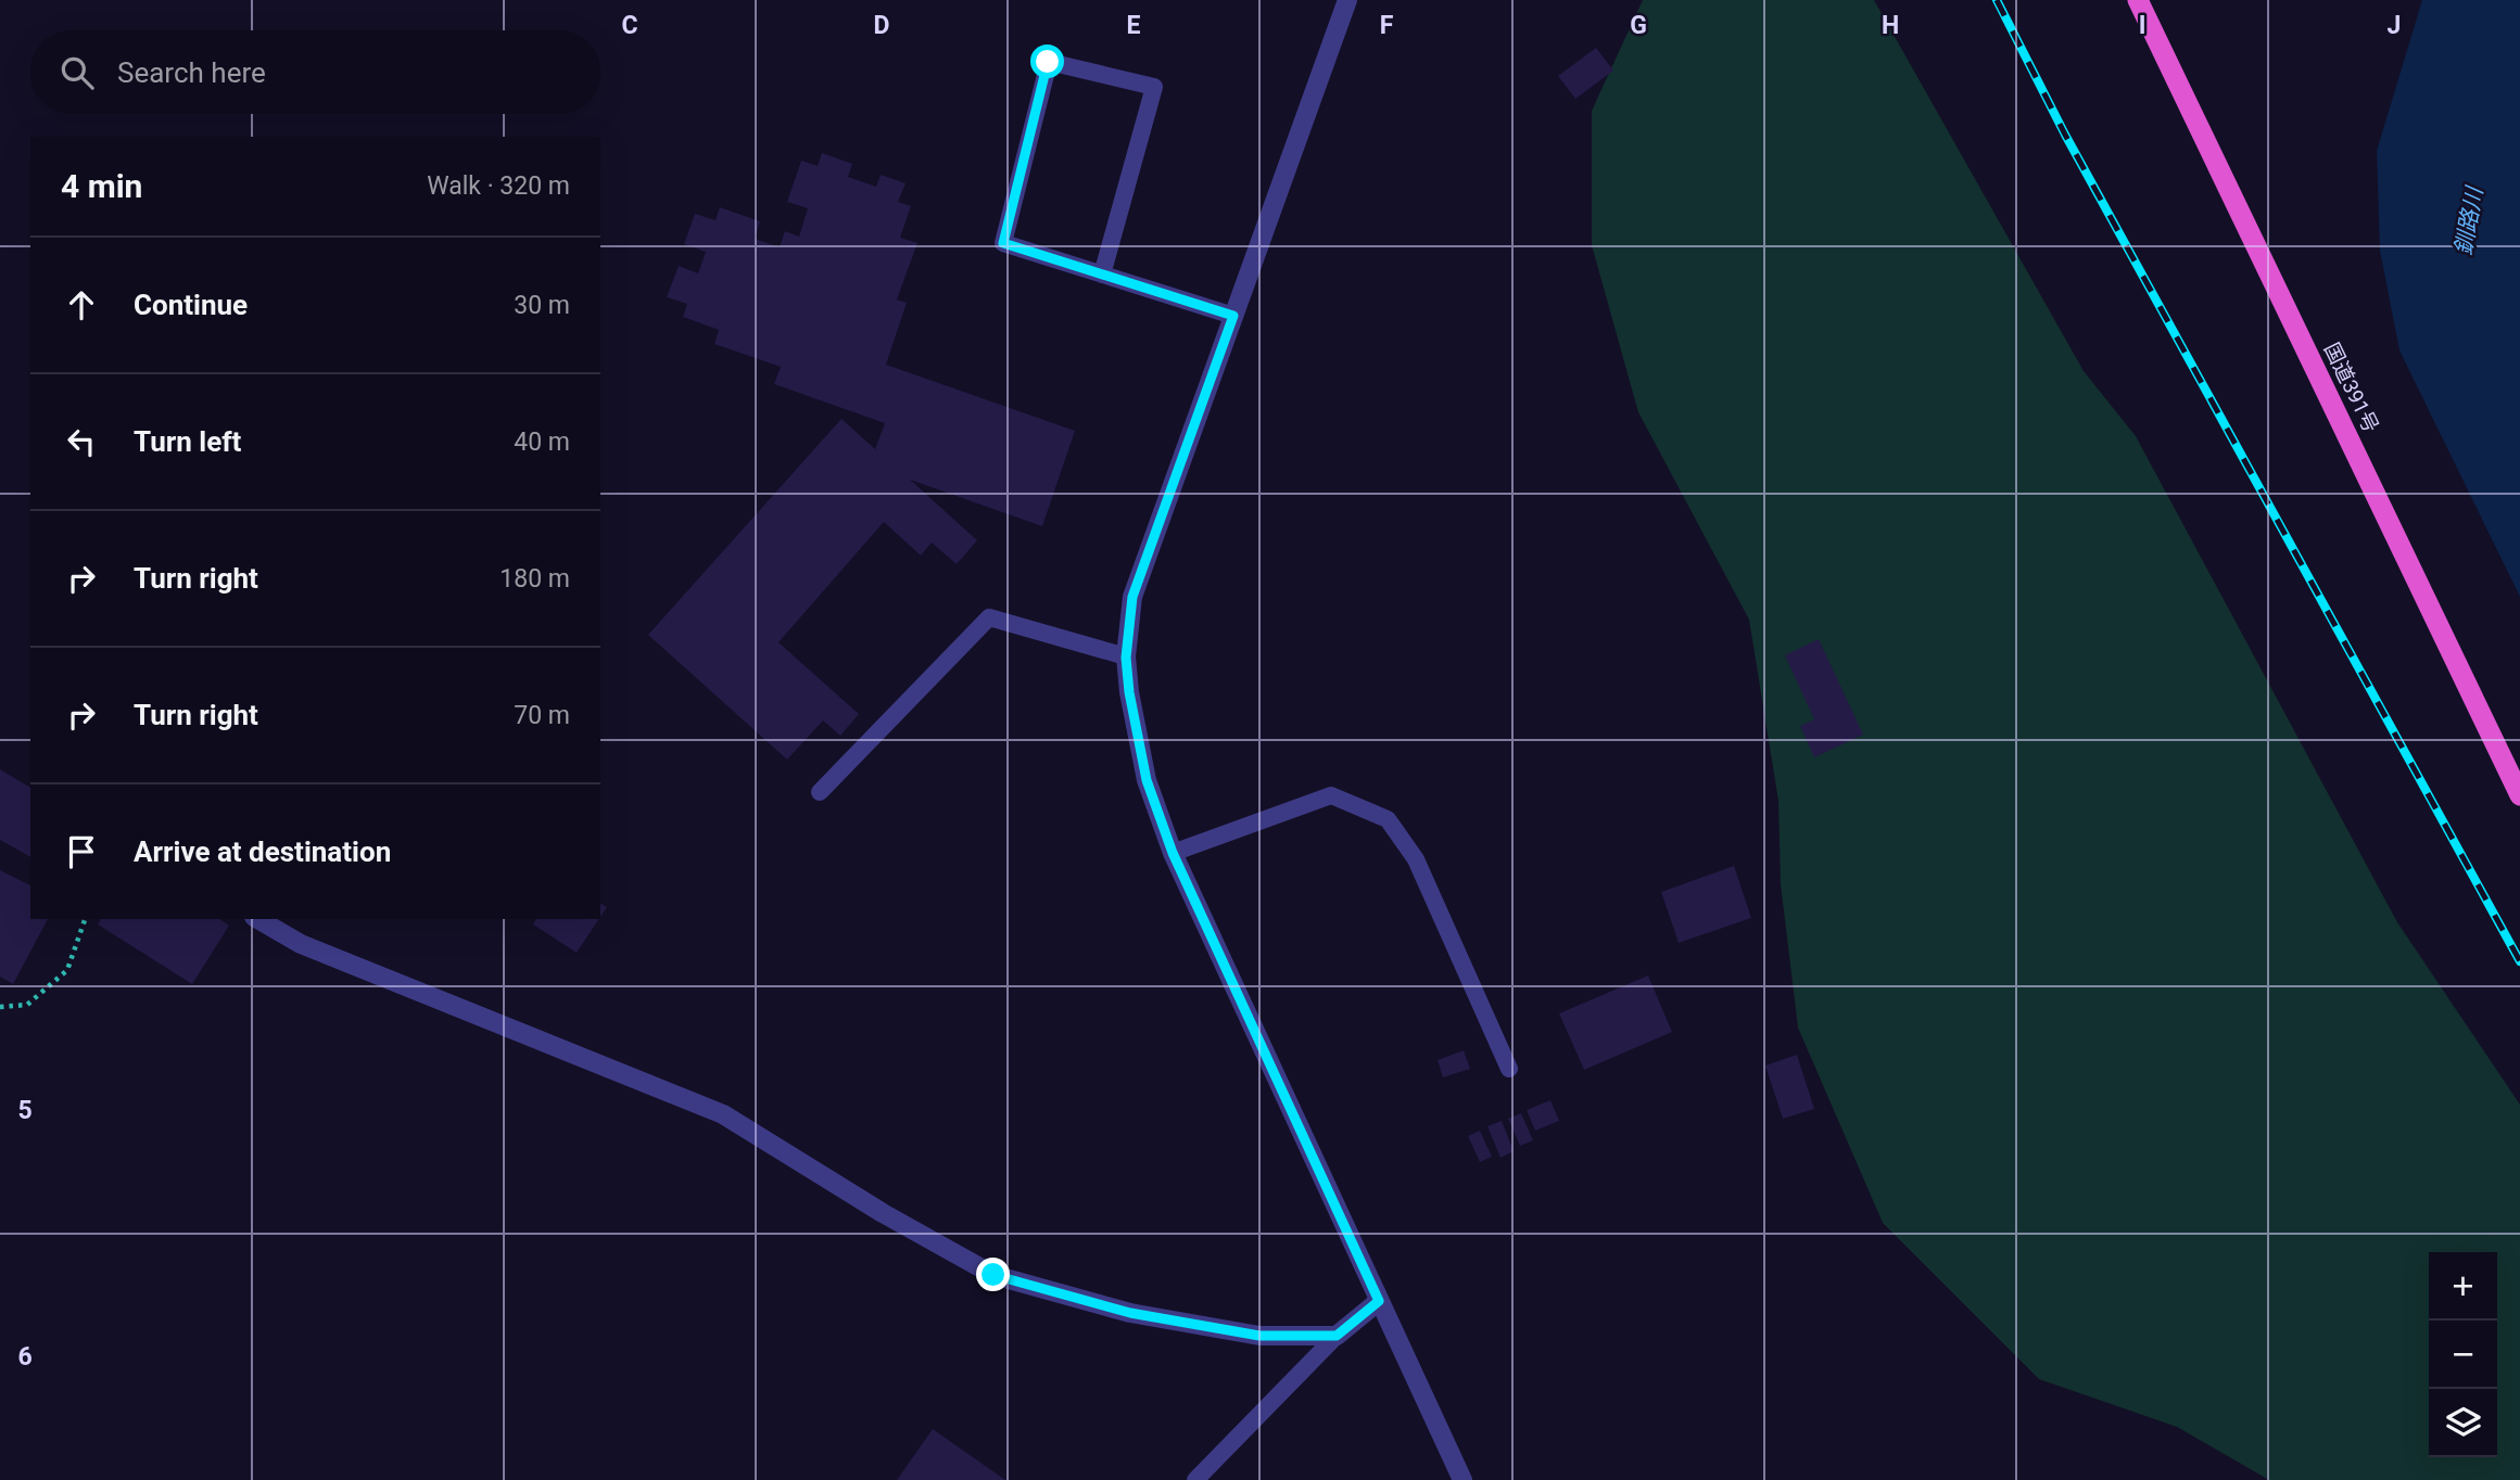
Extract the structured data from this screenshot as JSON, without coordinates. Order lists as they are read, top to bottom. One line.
{"streets":{"highway":["国道391号"]},"water":["釧路川"],"page":{"search":"Search here","heading":["4 min","Walk · 320 m"],"list":[["Continue","30 m"],["Turn left","40 m"],["Turn right","180 m"],["Turn right","70 m"],"Arrive at destination"],"map_buttons":["+","−"]},"grid":{"columns":["C","D","E","F","G","H","I","J"],"rows":["5","6"]}}
